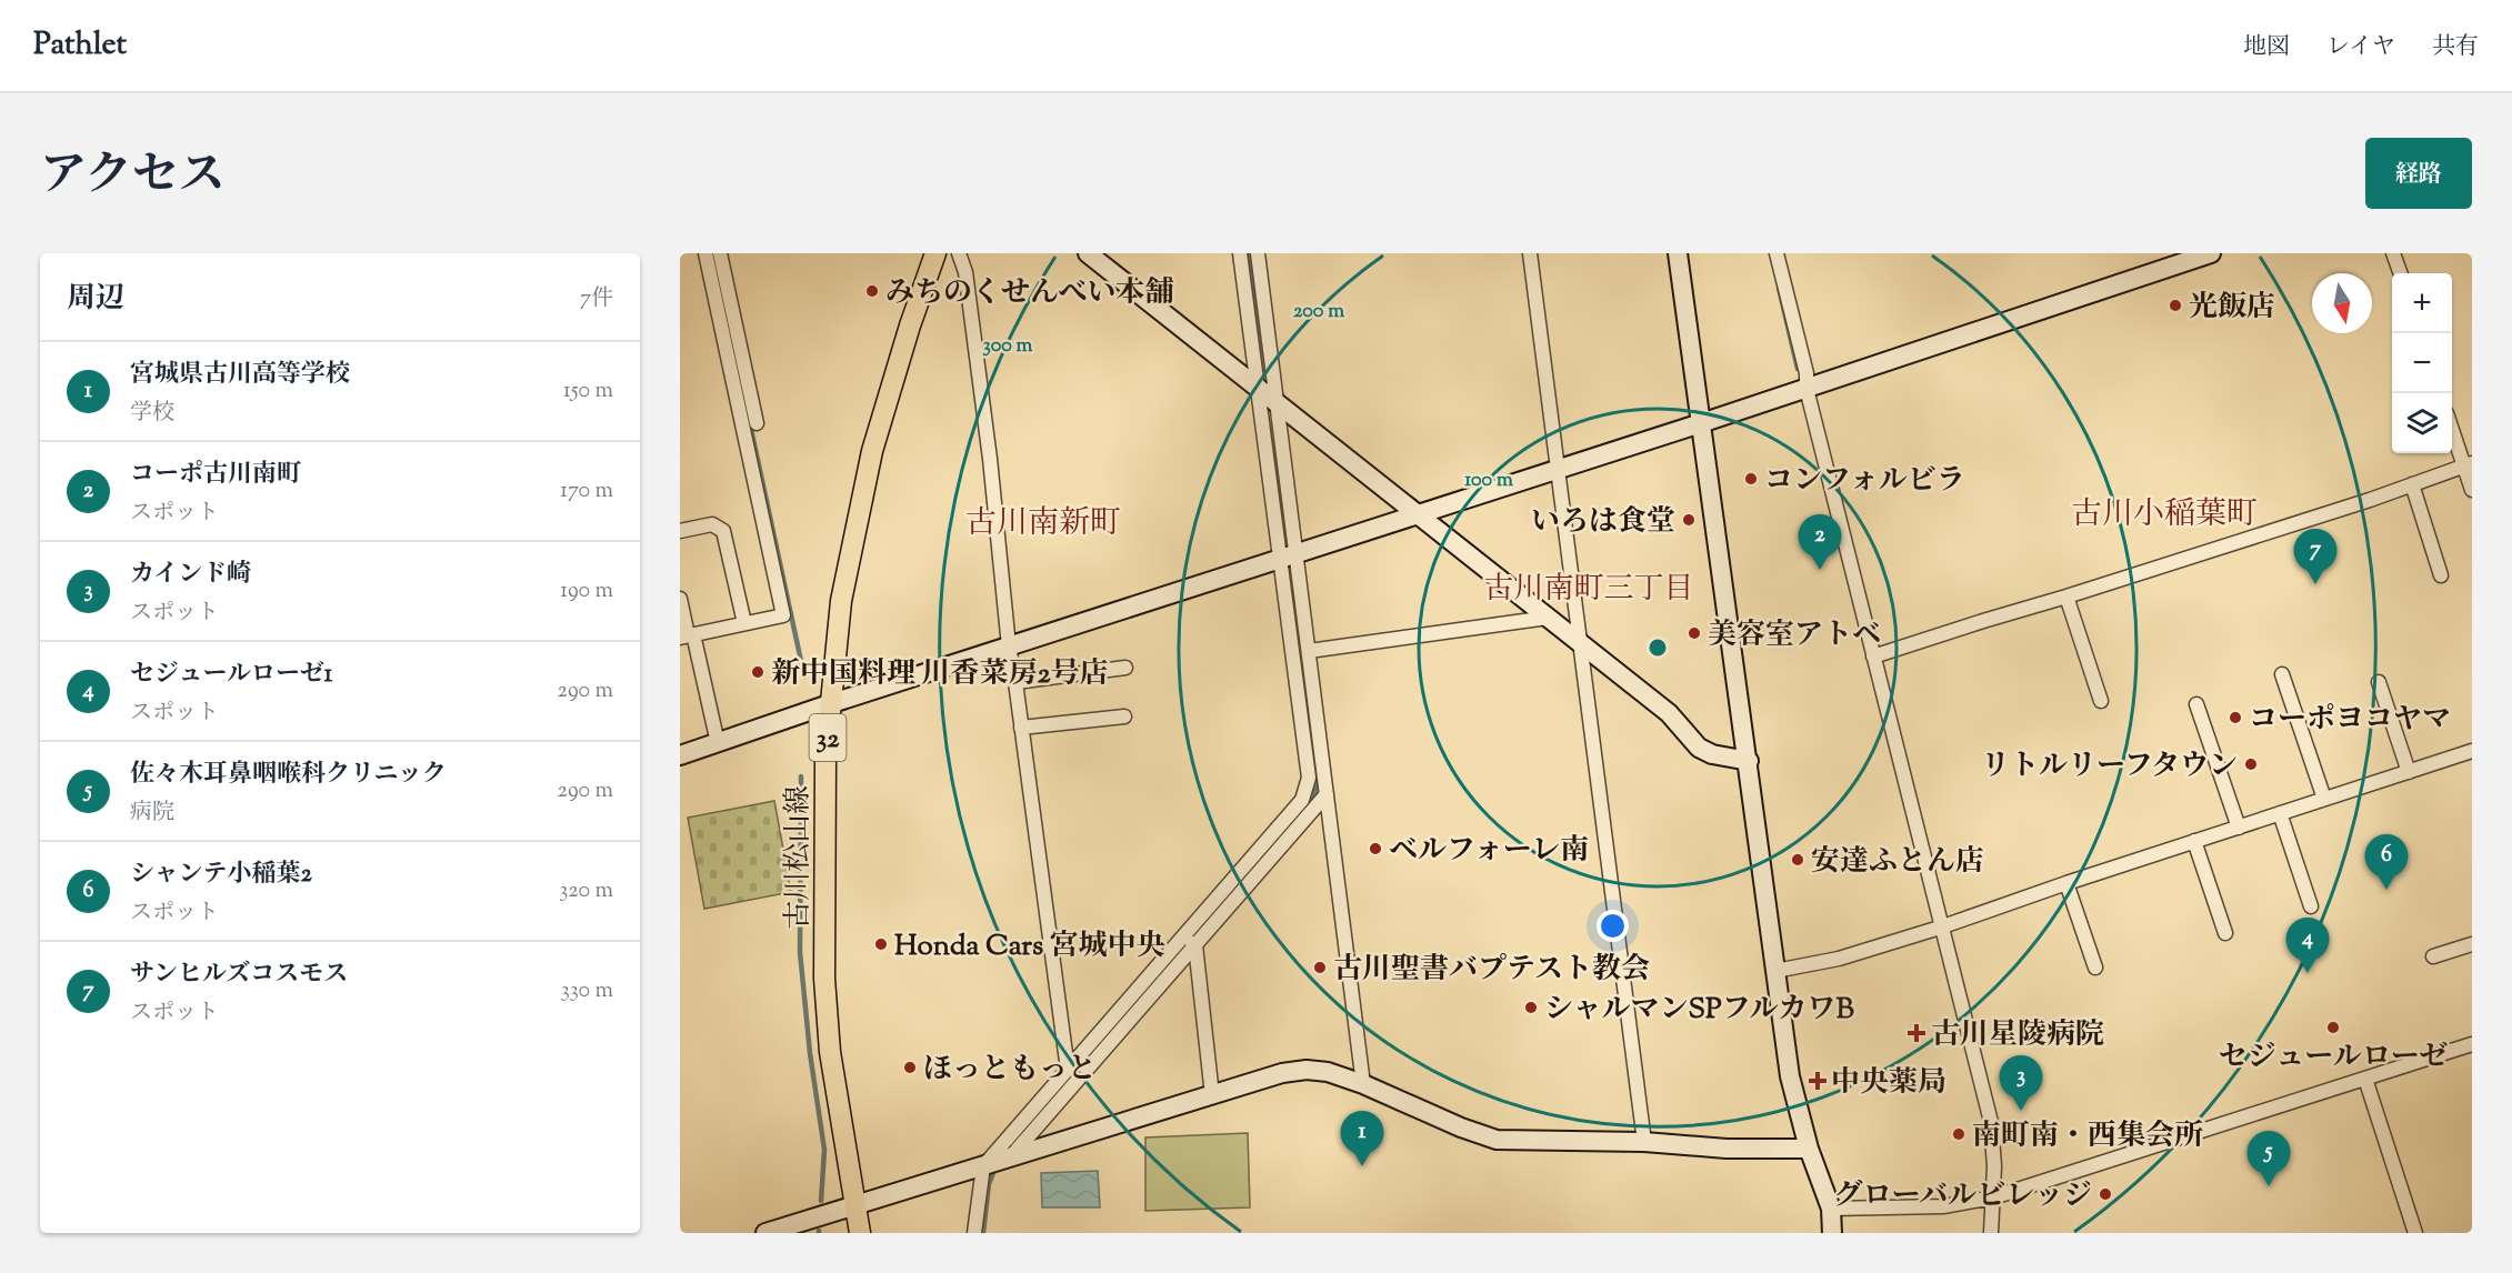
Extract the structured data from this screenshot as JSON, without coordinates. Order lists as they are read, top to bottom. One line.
{"streets":{"main road":["32","古川松山線"]},"districts":["古川小稲葉町","古川南新町","古川南町三丁目"],"places":{"other":["みちのくせんべい本舗","光飯店","コンフォルビラ","いろは食堂","美容室アトベ","新中国料理 川香菜房2号店","コーポヨコヤマ","リトルリーフタウン","ベルフォーレ南","安達ふとん店","Honda Cars 宮城中央","古川聖書バプテスト教会","シャルマンSPフルカワB","セジュールローゼ","ほっともっと","南町南・西集会所","グローバルビレッジ"],"health":["古川星陵病院","中央薬局"]},"north":"bottom","page":{"header":"Pathlet","nav":["地図","レイヤ","共有"],"title":"アクセス","buttons":"経路","heading":["周辺","7件"],"map_buttons":["+","−"],"list":[{"mark":"1","name":"宮城県古川高等学校","note":"学校","value":"150 m"},{"mark":"2","name":"コーポ古川南町","note":"スポット","value":"170 m"},{"mark":"3","name":"カインド崎","note":"スポット","value":"190 m"},{"mark":"4","name":"セジュールローゼ1","note":"スポット","value":"290 m"},{"mark":"5","name":"佐々木耳鼻咽喉科クリニック","note":"病院","value":"290 m"},{"mark":"6","name":"シャンテ小稲葉2","note":"スポット","value":"320 m"},{"mark":"7","name":"サンヒルズコスモス","note":"スポット","value":"330 m"}],"pins":["2","7","6","4","3","1","5"]},"rings":["200 m","300 m","100 m"]}
